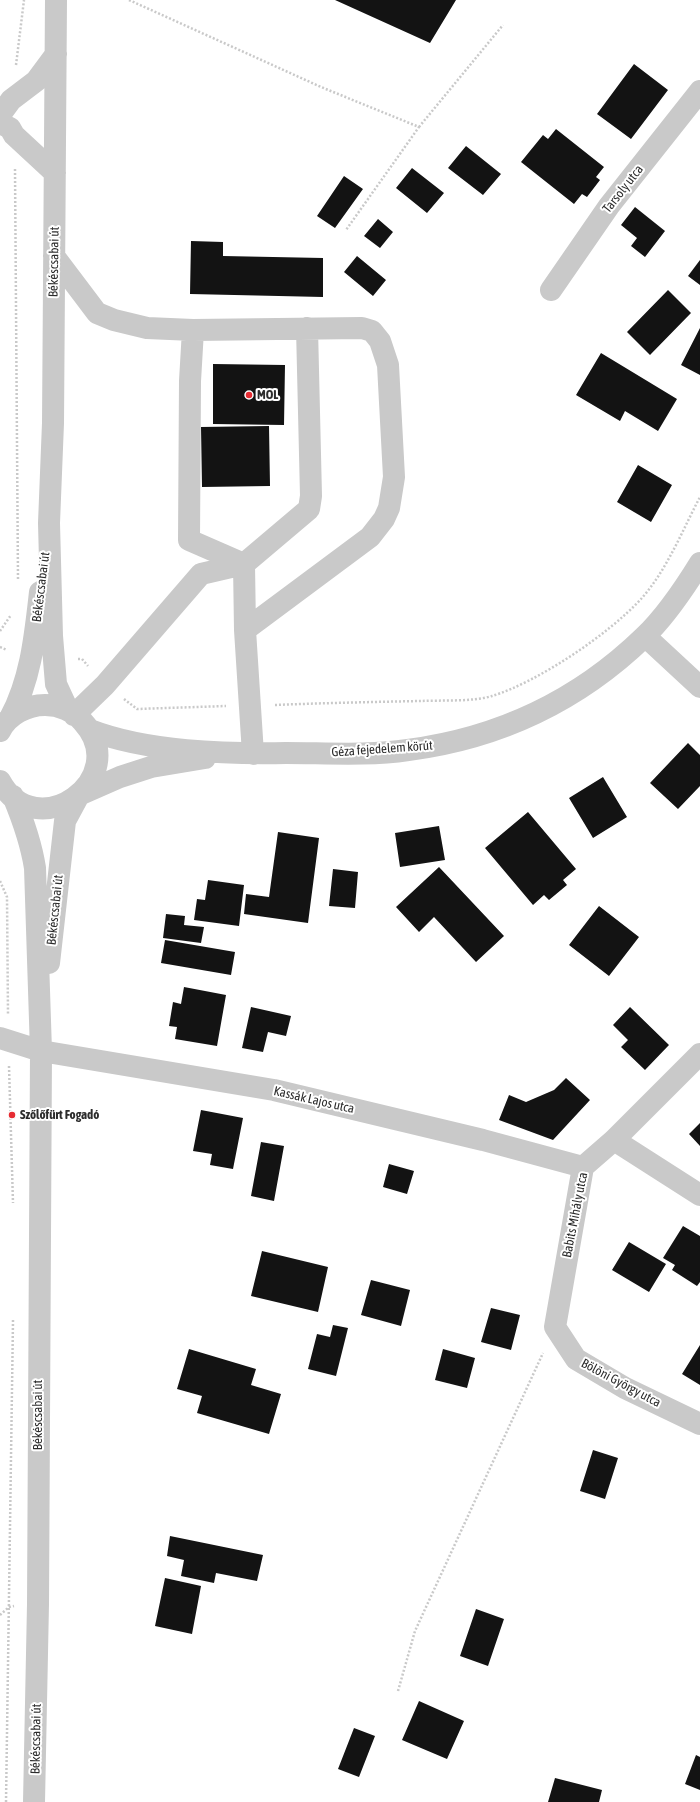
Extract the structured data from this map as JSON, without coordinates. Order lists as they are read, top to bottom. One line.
{"streets":{"street":["Tarsoly utca","Békéscsabai út","Géza fejedelem körút","Kassák Lajos utca","Babits Mihály utca","Bölöni György utca"]},"crossings":[["Békéscsabai út","Géza fejedelem körút"],["Békéscsabai út","Kassák Lajos utca"],["Kassák Lajos utca","Babits Mihály utca"],["Babits Mihály utca","Bölöni György utca"]],"places":["MOL","Szőlőfürt Fogadó"]}
